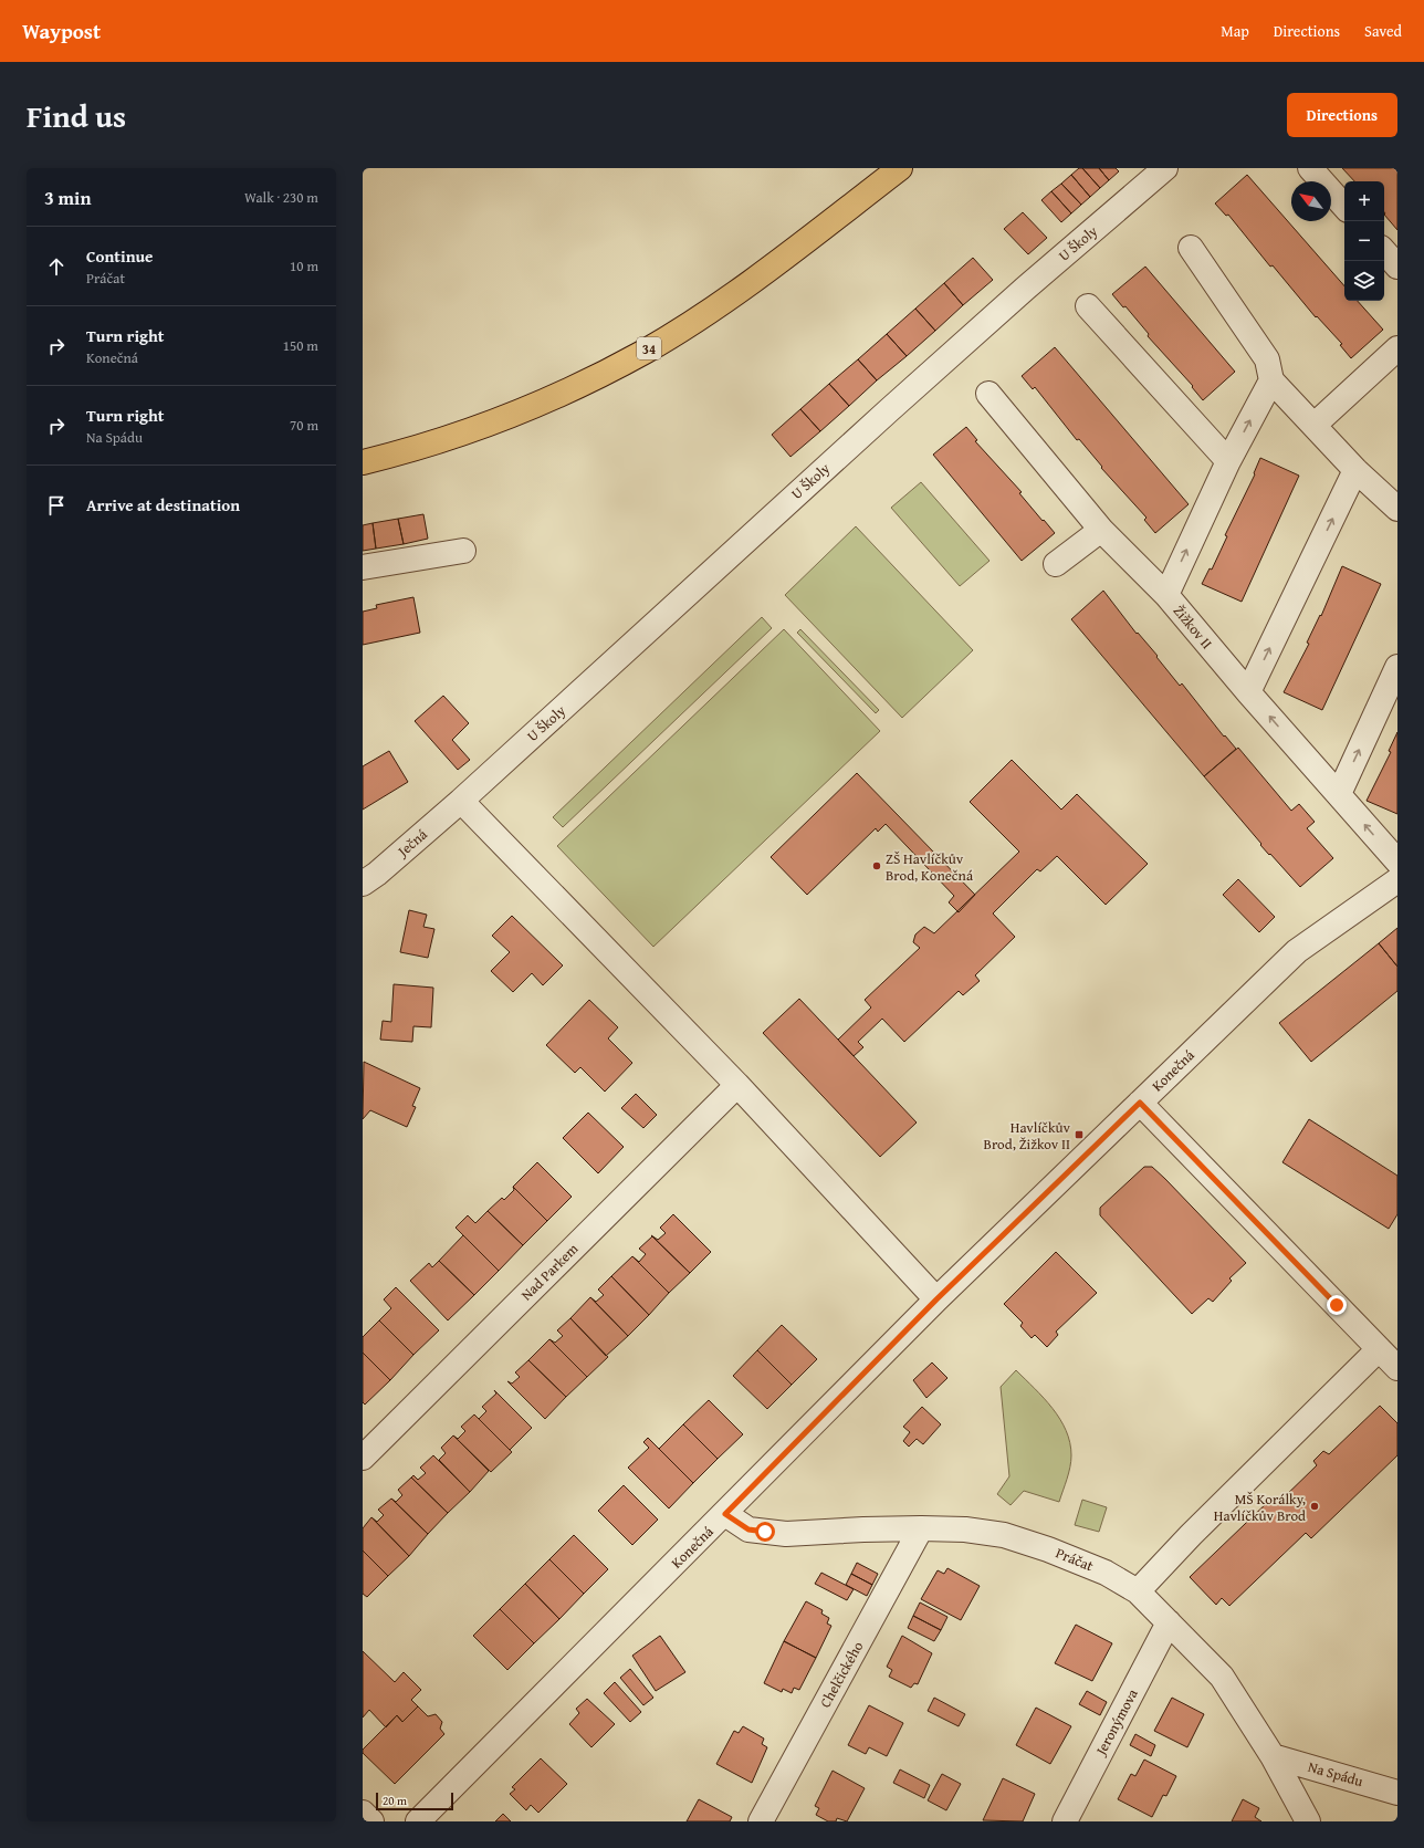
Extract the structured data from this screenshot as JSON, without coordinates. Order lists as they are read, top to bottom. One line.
{"streets":{"main road":["34"],"street":["U Školy","Žižkov II","Ječná","Konečná","Nad Parkem","Práčat","Chelčického","Jeronýmova","Na Spádu"]},"crossings":[["U Školy","Ječná"],["Konečná","Práčat"],["Práčat","Chelčického"],["Práčat","Jeronýmova"],["Práčat","Na Spádu"]],"one_way":["Žižkov II"],"places":{"other":["ZŠ Havlíčkův Brod, Konečná","MŠ Korálky, Havlíčkův Brod"],"transit":["Havlíčkův Brod, Žižkov II"]},"scale_bar":"20 m","north":"top left","page":{"header":"Waypost","nav":["Map","Directions","Saved"],"title":"Find us","buttons":"Directions","heading":["3 min","Walk · 230 m"],"map_buttons":["+","−"],"list":[["Continue","Práčat","10 m"],["Turn right","Konečná","150 m"],["Turn right","Na Spádu","70 m"],"Arrive at destination"],"scale":"20 m"}}
